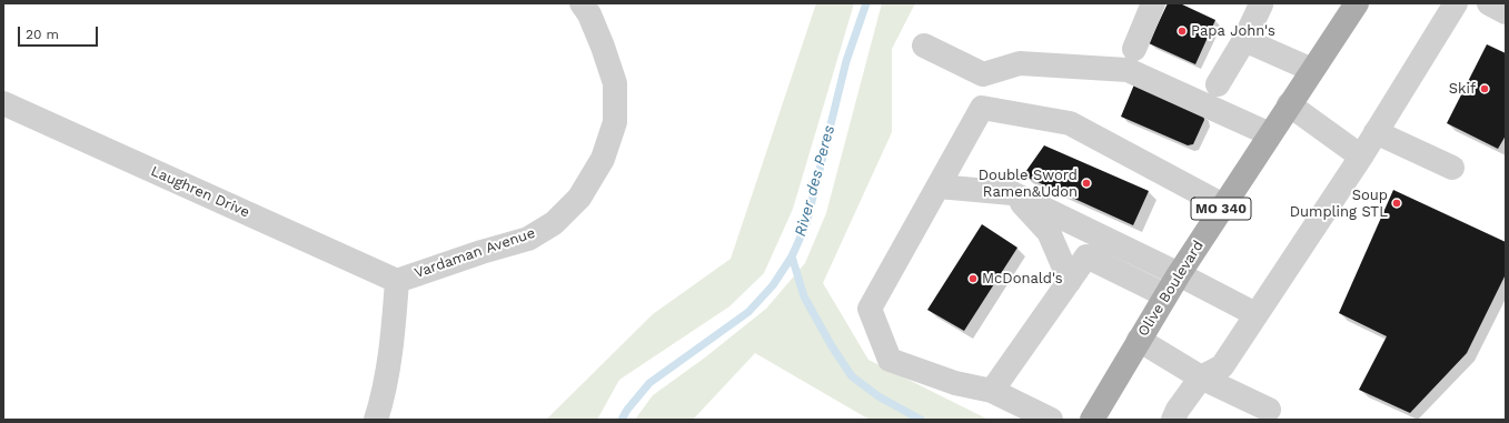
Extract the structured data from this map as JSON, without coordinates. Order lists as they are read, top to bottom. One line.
{"streets":{"main road":["MO 340","Olive Boulevard"],"street":["Laughren Drive","Vardaman Avenue"]},"crossings":[["Laughren Drive","Vardaman Avenue"]],"water":["River des Peres"],"places":["Papa John's","Skif","Double Sword Ramen&Udon","Soup Dumpling STL","McDonald's"],"scale_bar":"20 m"}
